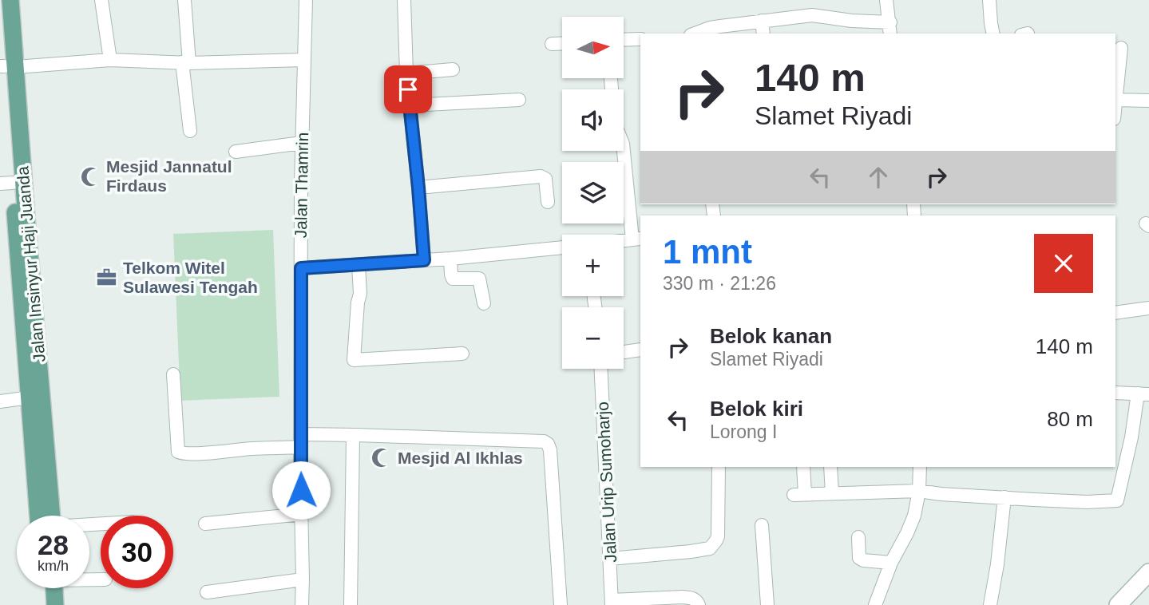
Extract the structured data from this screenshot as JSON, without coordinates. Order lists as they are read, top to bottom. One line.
{"streets":{"main road":["Jalan Insinyur Haji Juanda"],"street":["Jalan Thamrin","Jalan Urip Sumoharjo"]},"places":{"mosque":["Mesjid Jannatul Firdaus","Mesjid Al Ikhlas"],"office":["Telkom Witel Sulawesi Tengah"]},"north":"right","page":{"map_buttons":["+","−"],"turn":["140 m","Slamet Riyadi"],"heading":["1 mnt","330 m · 21:26"],"list":[{"name":"Belok kanan","note":"Slamet Riyadi","value":"140 m"},{"name":"Belok kiri","note":"Lorong I","value":"80 m"}],"speed":"28 km/h","limit":"30"}}
